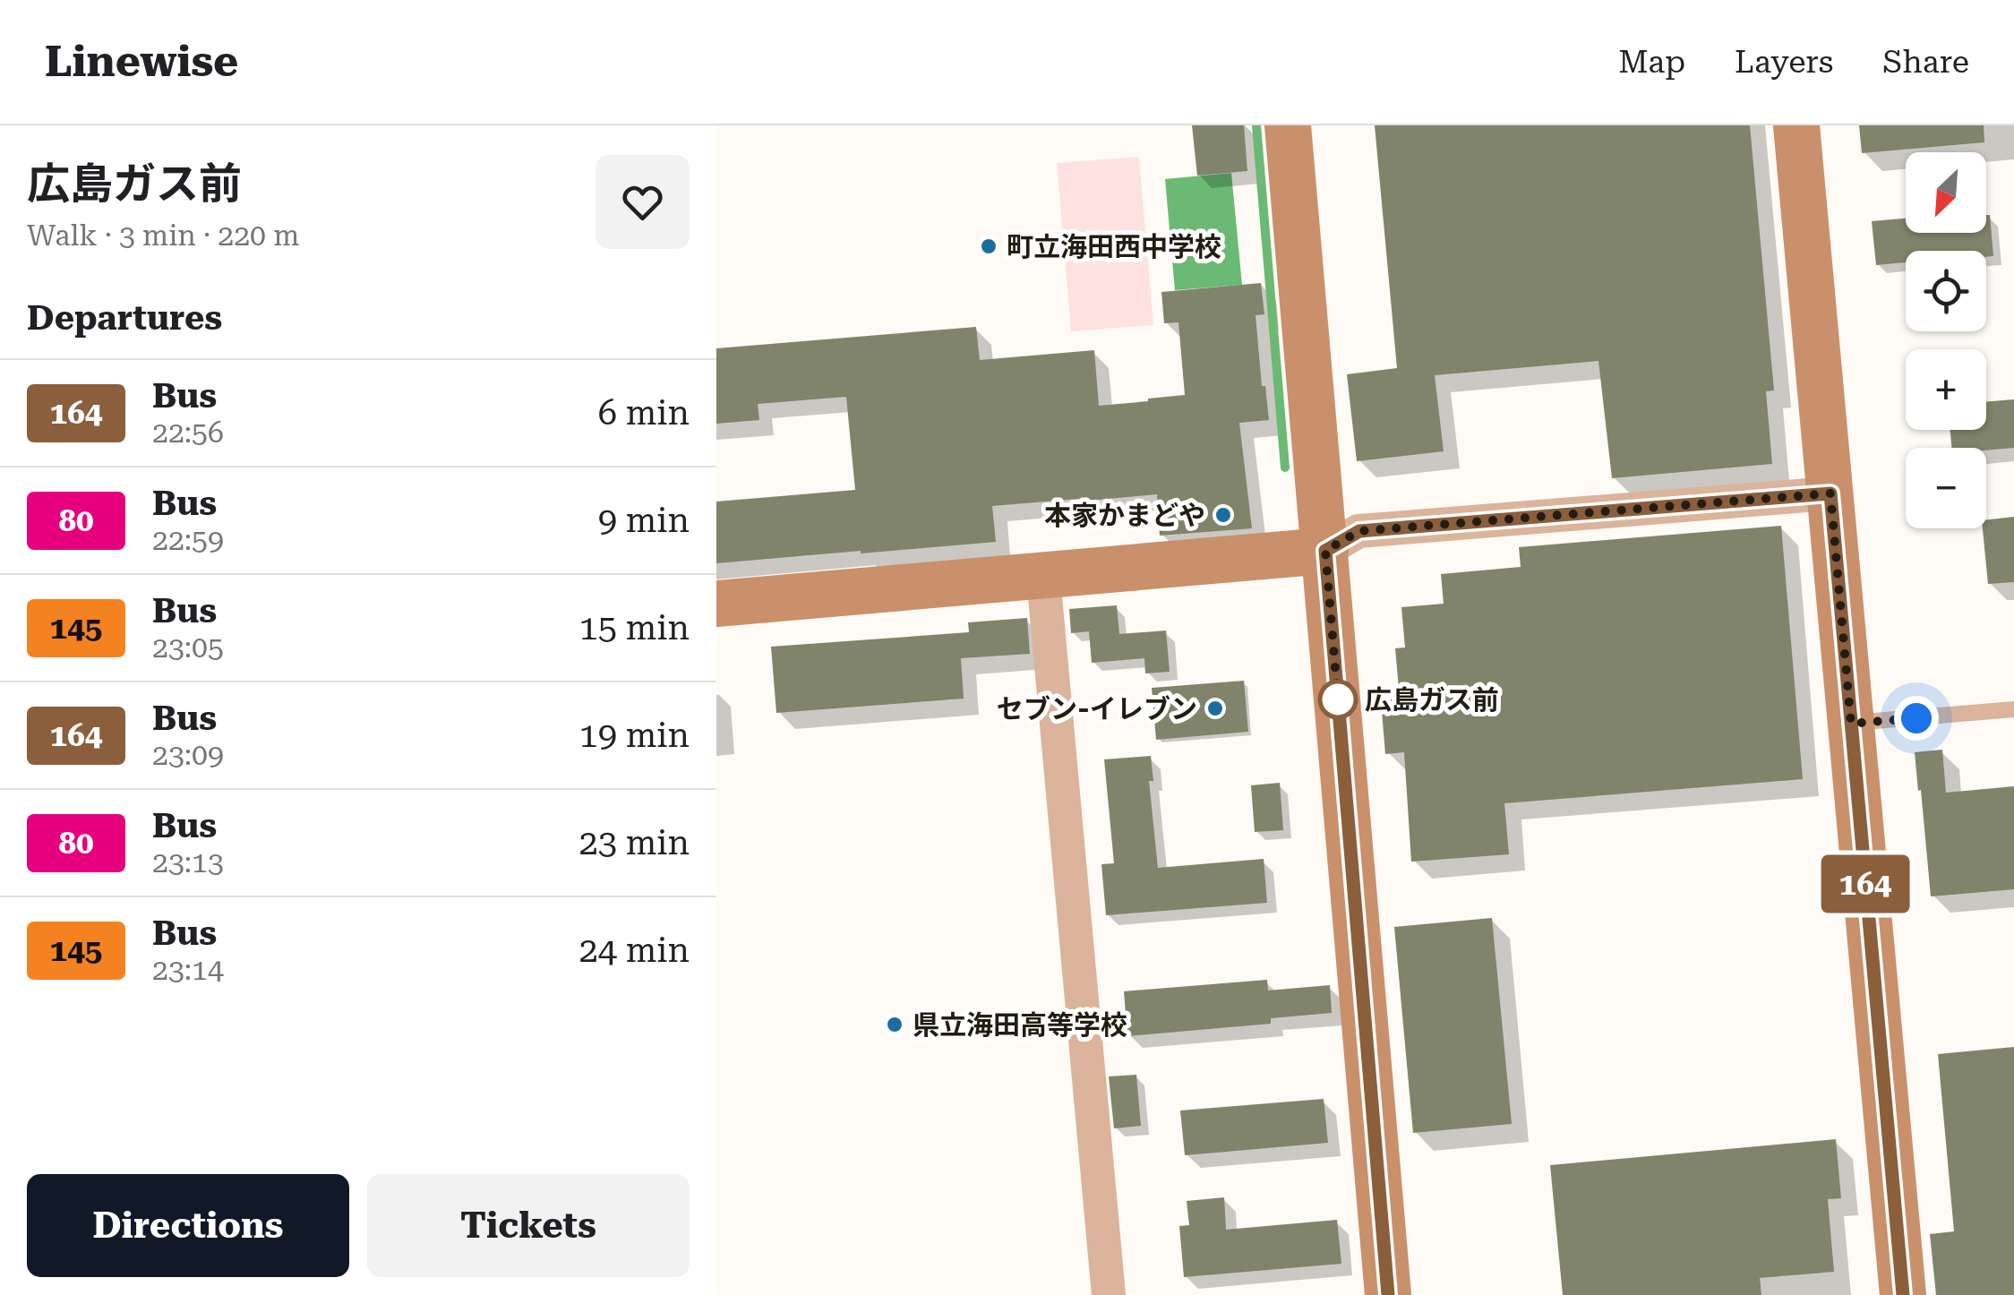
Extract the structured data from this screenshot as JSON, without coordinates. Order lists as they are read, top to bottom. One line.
{"places":["町立海田西中学校","本家かまどや","広島ガス前","セブン-イレブン","県立海田高等学校"],"lines":["bus line 164"],"north":"bottom left","page":{"header":"Linewise","nav":["Map","Layers","Share"],"heading":[["広島ガス前","Walk · 3 min · 220 m"],"Departures"],"on_map":"164","map_buttons":["+","−"],"list":[{"mark":"164","name":"Bus","note":"22:56","value":"6 min"},{"mark":"80","name":"Bus","note":"22:59","value":"9 min"},{"mark":"145","name":"Bus","note":"23:05","value":"15 min"},{"mark":"164","name":"Bus","note":"23:09","value":"19 min"},{"mark":"80","name":"Bus","note":"23:13","value":"23 min"},{"mark":"145","name":"Bus","note":"23:14","value":"24 min"}],"buttons":["Directions","Tickets"]}}
